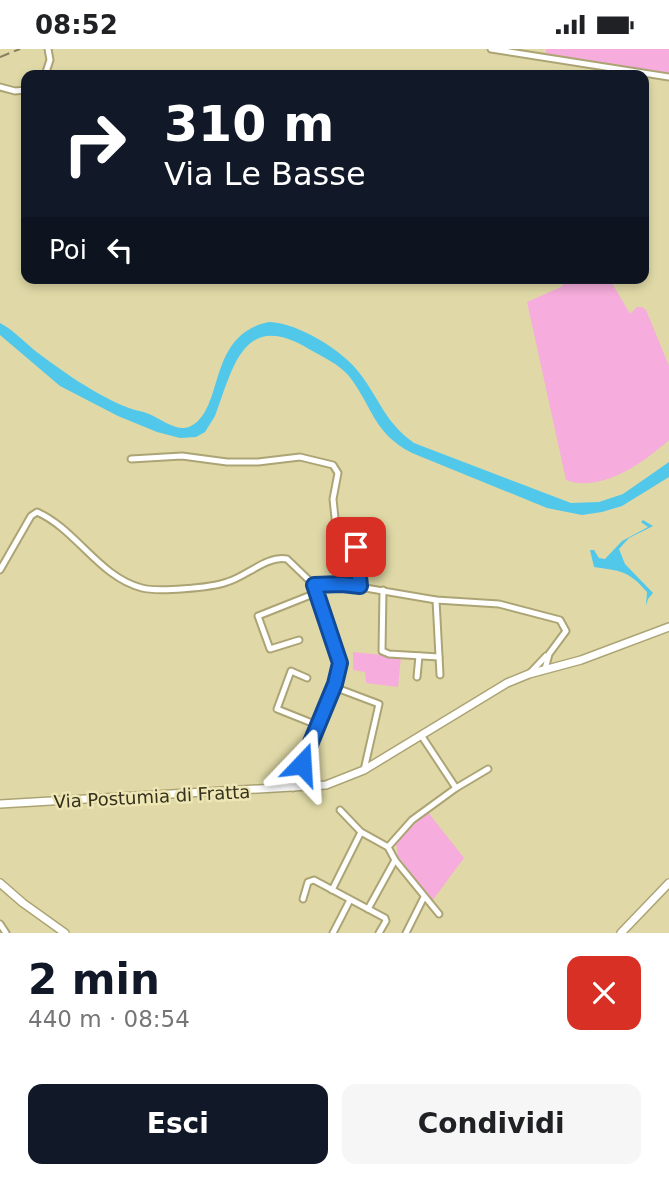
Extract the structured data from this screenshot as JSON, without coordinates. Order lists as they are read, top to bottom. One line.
{"streets":{"main road":["Via Postumia di Fratta"]},"page":{"status":"08:52","turn":["310 m","Via Le Basse"],"then":"Poi","heading":["2 min","440 m · 08:54"],"buttons":["Esci","Condividi"]}}
